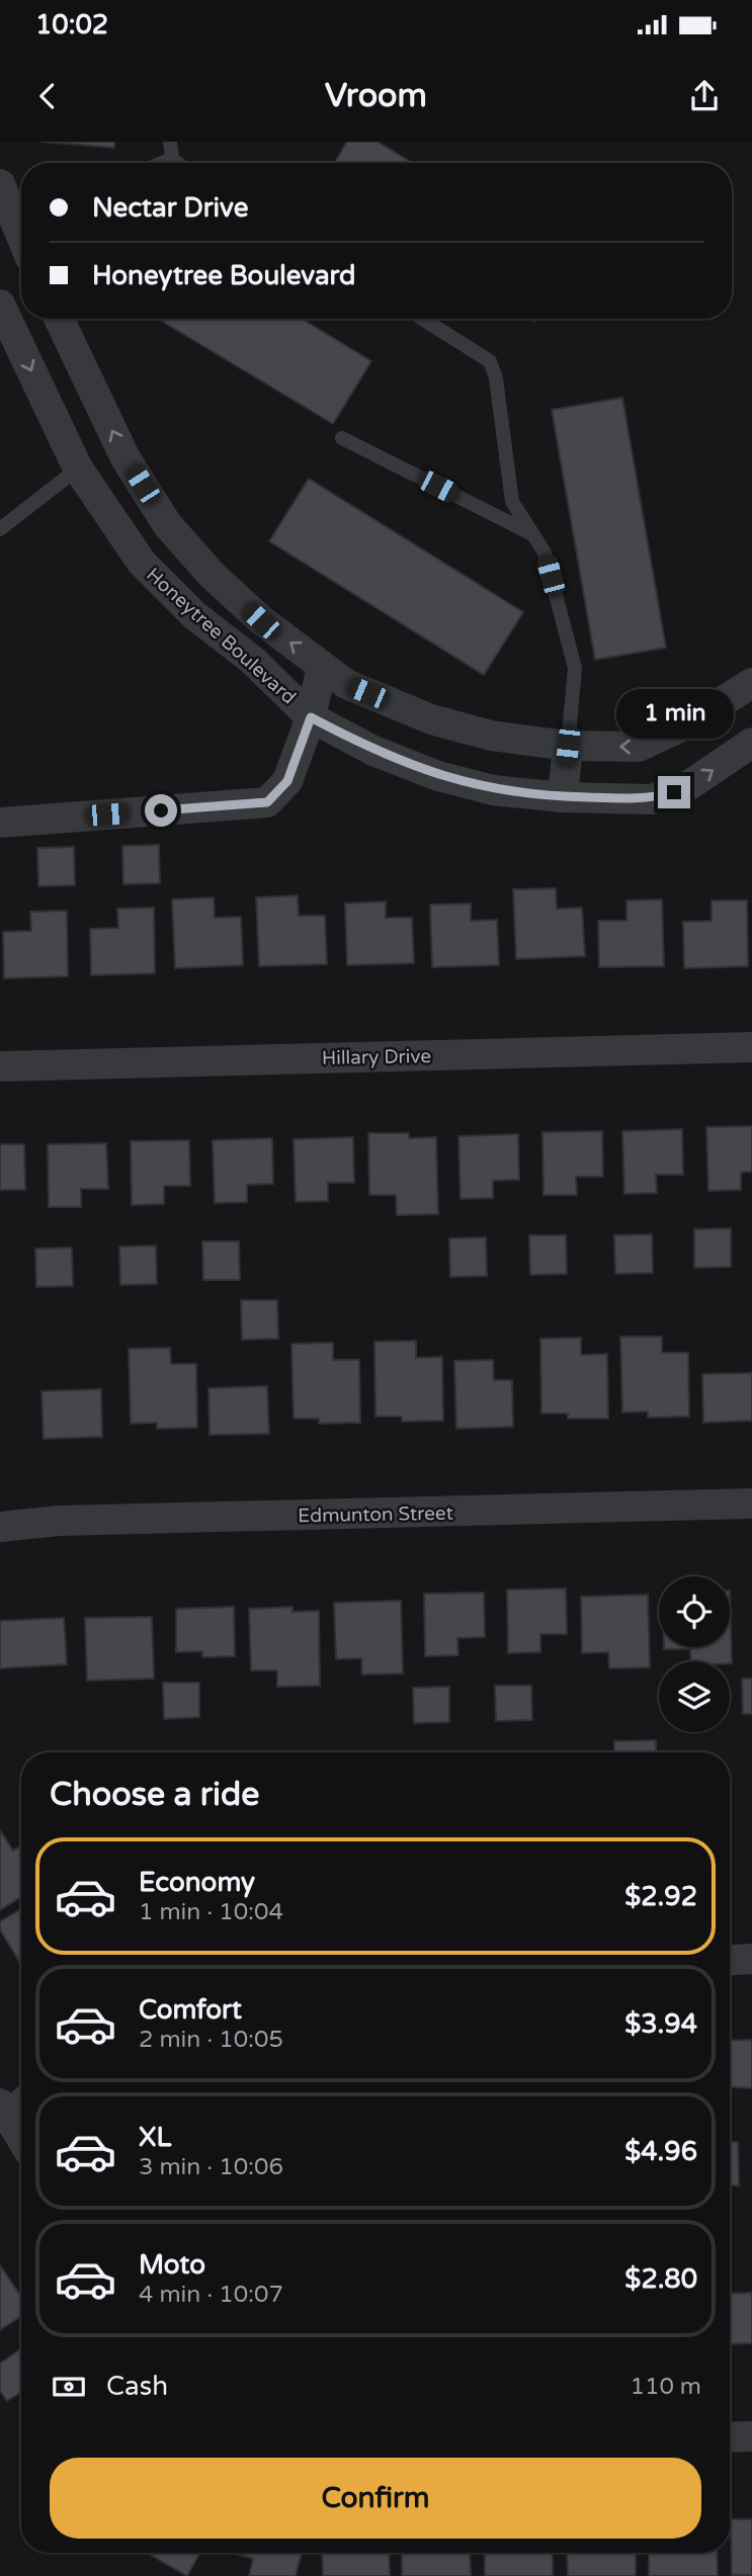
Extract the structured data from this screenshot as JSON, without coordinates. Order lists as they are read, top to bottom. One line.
{"streets":{"street":["Honeytree Boulevard","Hillary Drive","Edmunton Street"]},"page":{"status":"10:02","header":"Vroom","banner":["Nectar Drive","Honeytree Boulevard"],"bubble":"1 min","heading":"Choose a ride","list":[{"name":"Economy","note":"1 min · 10:04","value":"$2.92"},{"name":"Comfort","note":"2 min · 10:05","value":"$3.94"},{"name":"XL","note":"3 min · 10:06","value":"$4.96"},{"name":"Moto","note":"4 min · 10:07","value":"$2.80"}],"pay":["Cash","110 m"],"buttons":"Confirm"}}
